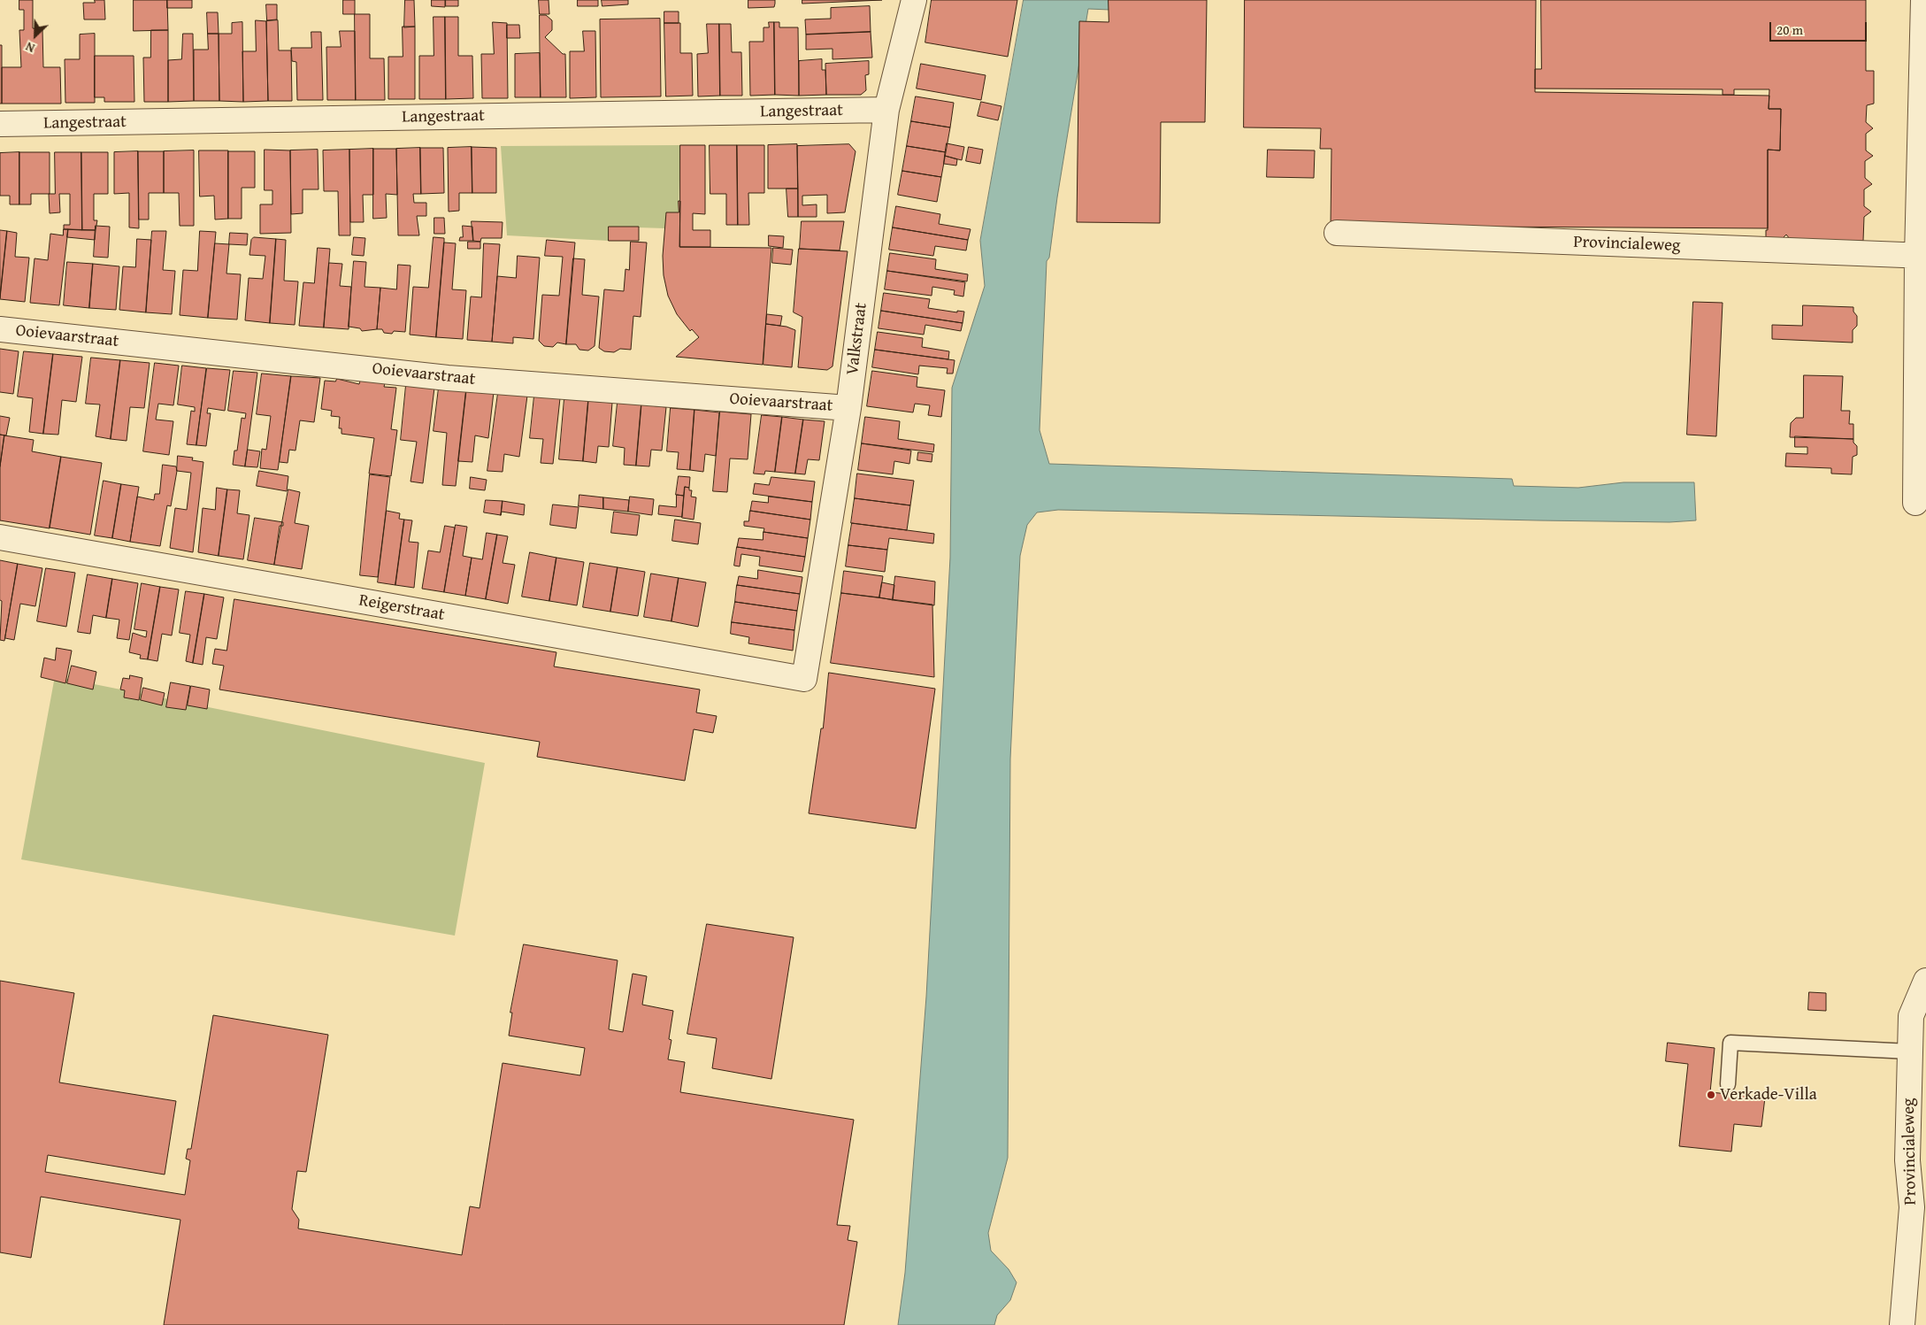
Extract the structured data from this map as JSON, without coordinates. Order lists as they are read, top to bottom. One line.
{"streets":{"street":["Langestraat","Provincialeweg","Ooievaarstraat","Valkstraat","Reigerstraat"]},"crossings":[["Langestraat","Valkstraat"],["Ooievaarstraat","Valkstraat"],["Valkstraat","Reigerstraat"]],"places":["Verkade-Villa"],"scale_bar":"20 m","north":"bottom left"}
